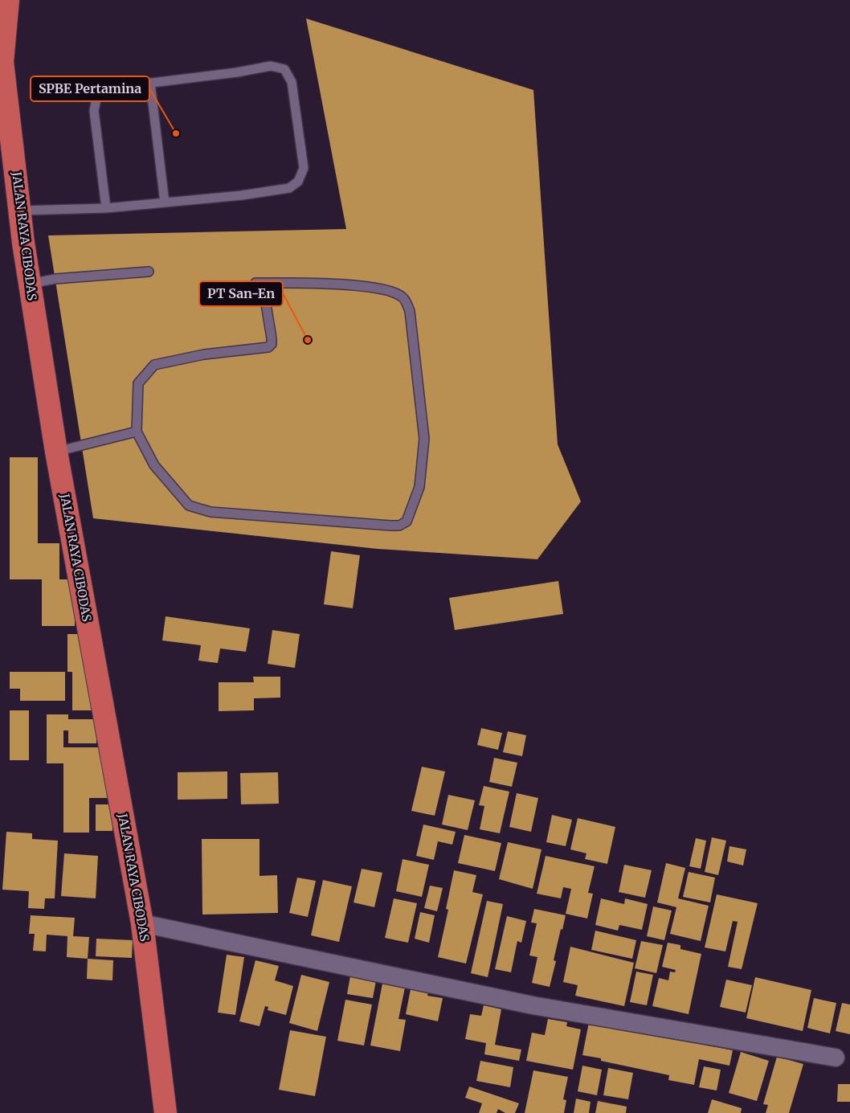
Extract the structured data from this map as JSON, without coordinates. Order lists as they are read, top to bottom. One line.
{"streets":{"highway":["JALAN RAYA CIBODAS"]},"places":["SPBE Pertamina","PT San-En"]}
